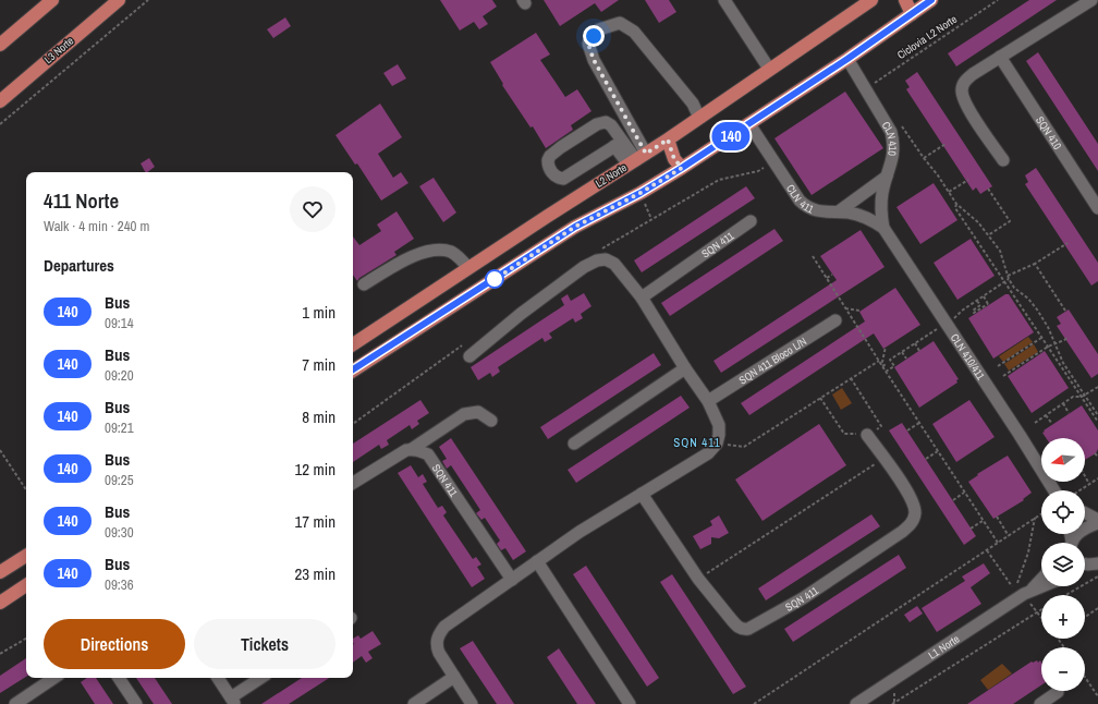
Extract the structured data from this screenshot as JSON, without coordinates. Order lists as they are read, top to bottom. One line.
{"streets":{"main road":["L3 Norte","L2 Norte"],"street":["SQN 410","CLN 410","CLN 411","SQN 411","CLN 410/411","SQN 411 Bloco L/N","L1 Norte"],"path":["Ciclovia L2 Norte"]},"crossings":[["Ciclovia L2 Norte","CLN 410"],["Ciclovia L2 Norte","CLN 411"],["CLN 410","CLN 411"],["CLN 410","CLN 410/411"],["CLN 411","CLN 410/411"]],"districts":["SQN 411"],"lines":["bus line 140"],"north":"left","page":{"on_map":"140","heading":[["411 Norte","Walk · 4 min · 240 m"],"Departures"],"list":[{"mark":"140","name":"Bus","note":"09:14","value":"1 min"},{"mark":"140","name":"Bus","note":"09:20","value":"7 min"},{"mark":"140","name":"Bus","note":"09:21","value":"8 min"},{"mark":"140","name":"Bus","note":"09:25","value":"12 min"},{"mark":"140","name":"Bus","note":"09:30","value":"17 min"},{"mark":"140","name":"Bus","note":"09:36","value":"23 min"}],"map_buttons":["+","−"],"buttons":["Directions","Tickets"]}}
